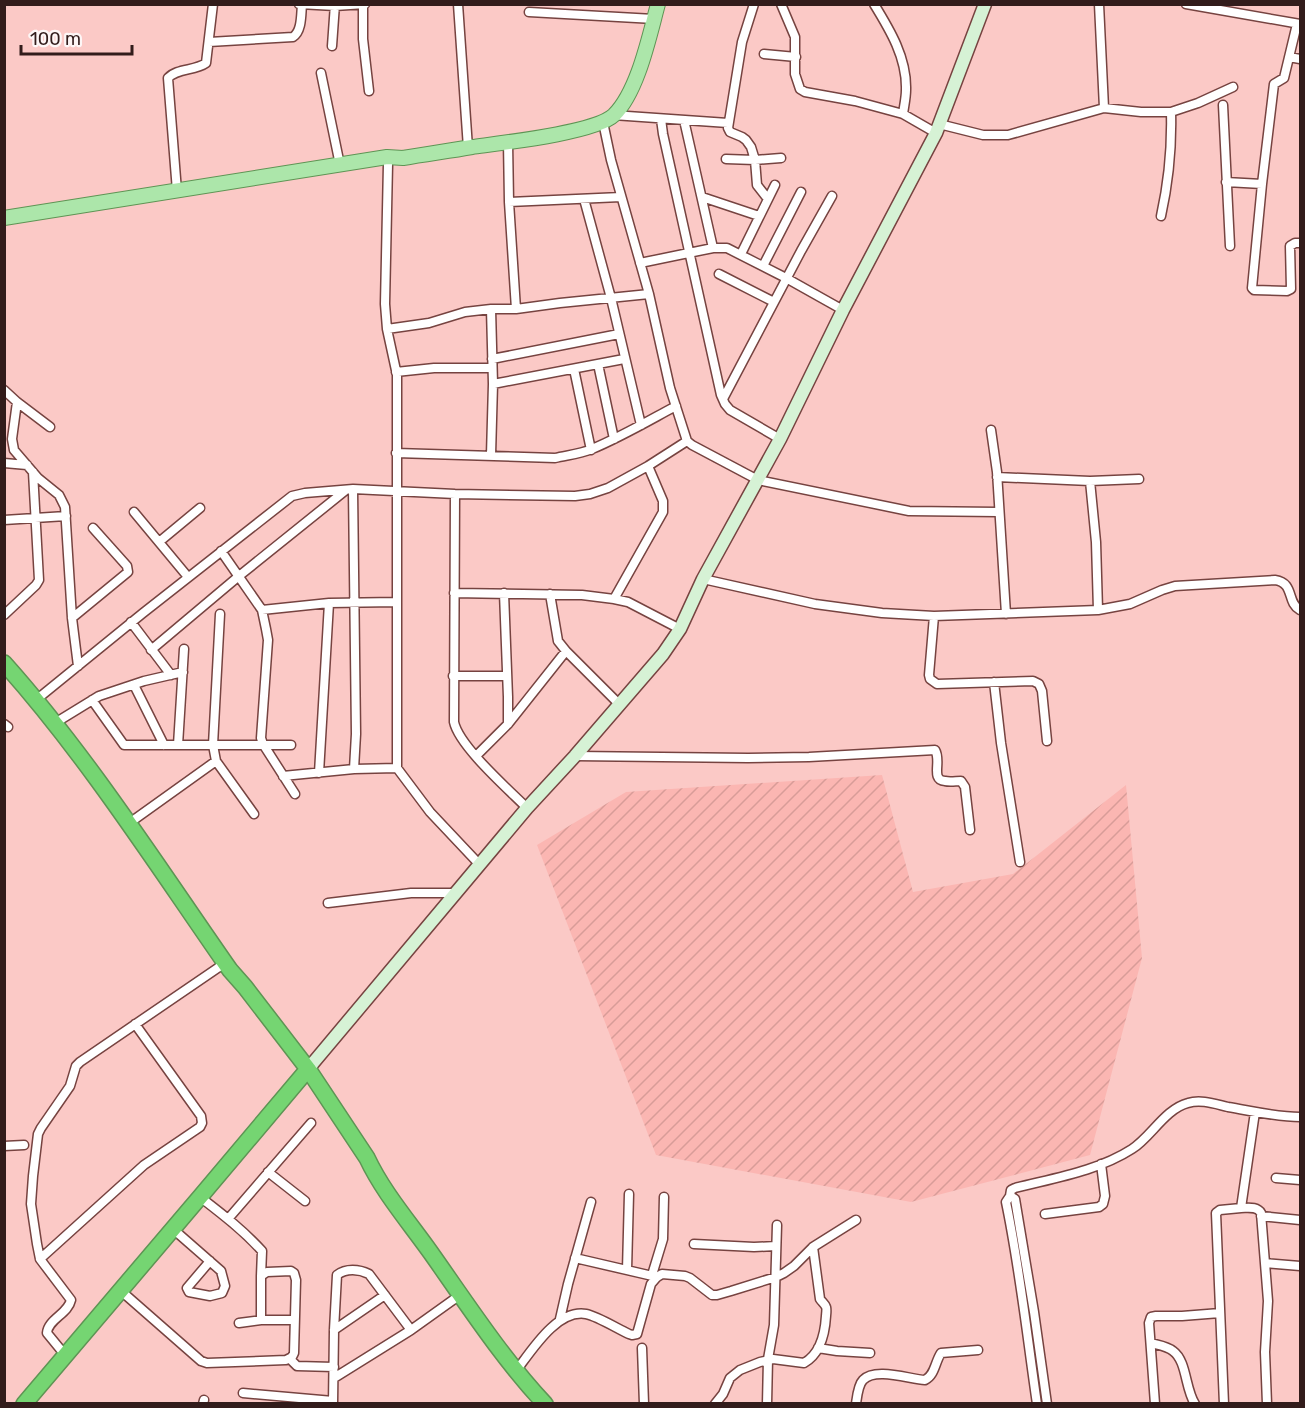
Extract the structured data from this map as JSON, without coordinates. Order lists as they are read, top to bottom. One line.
{"scale_bar":"100 m"}
